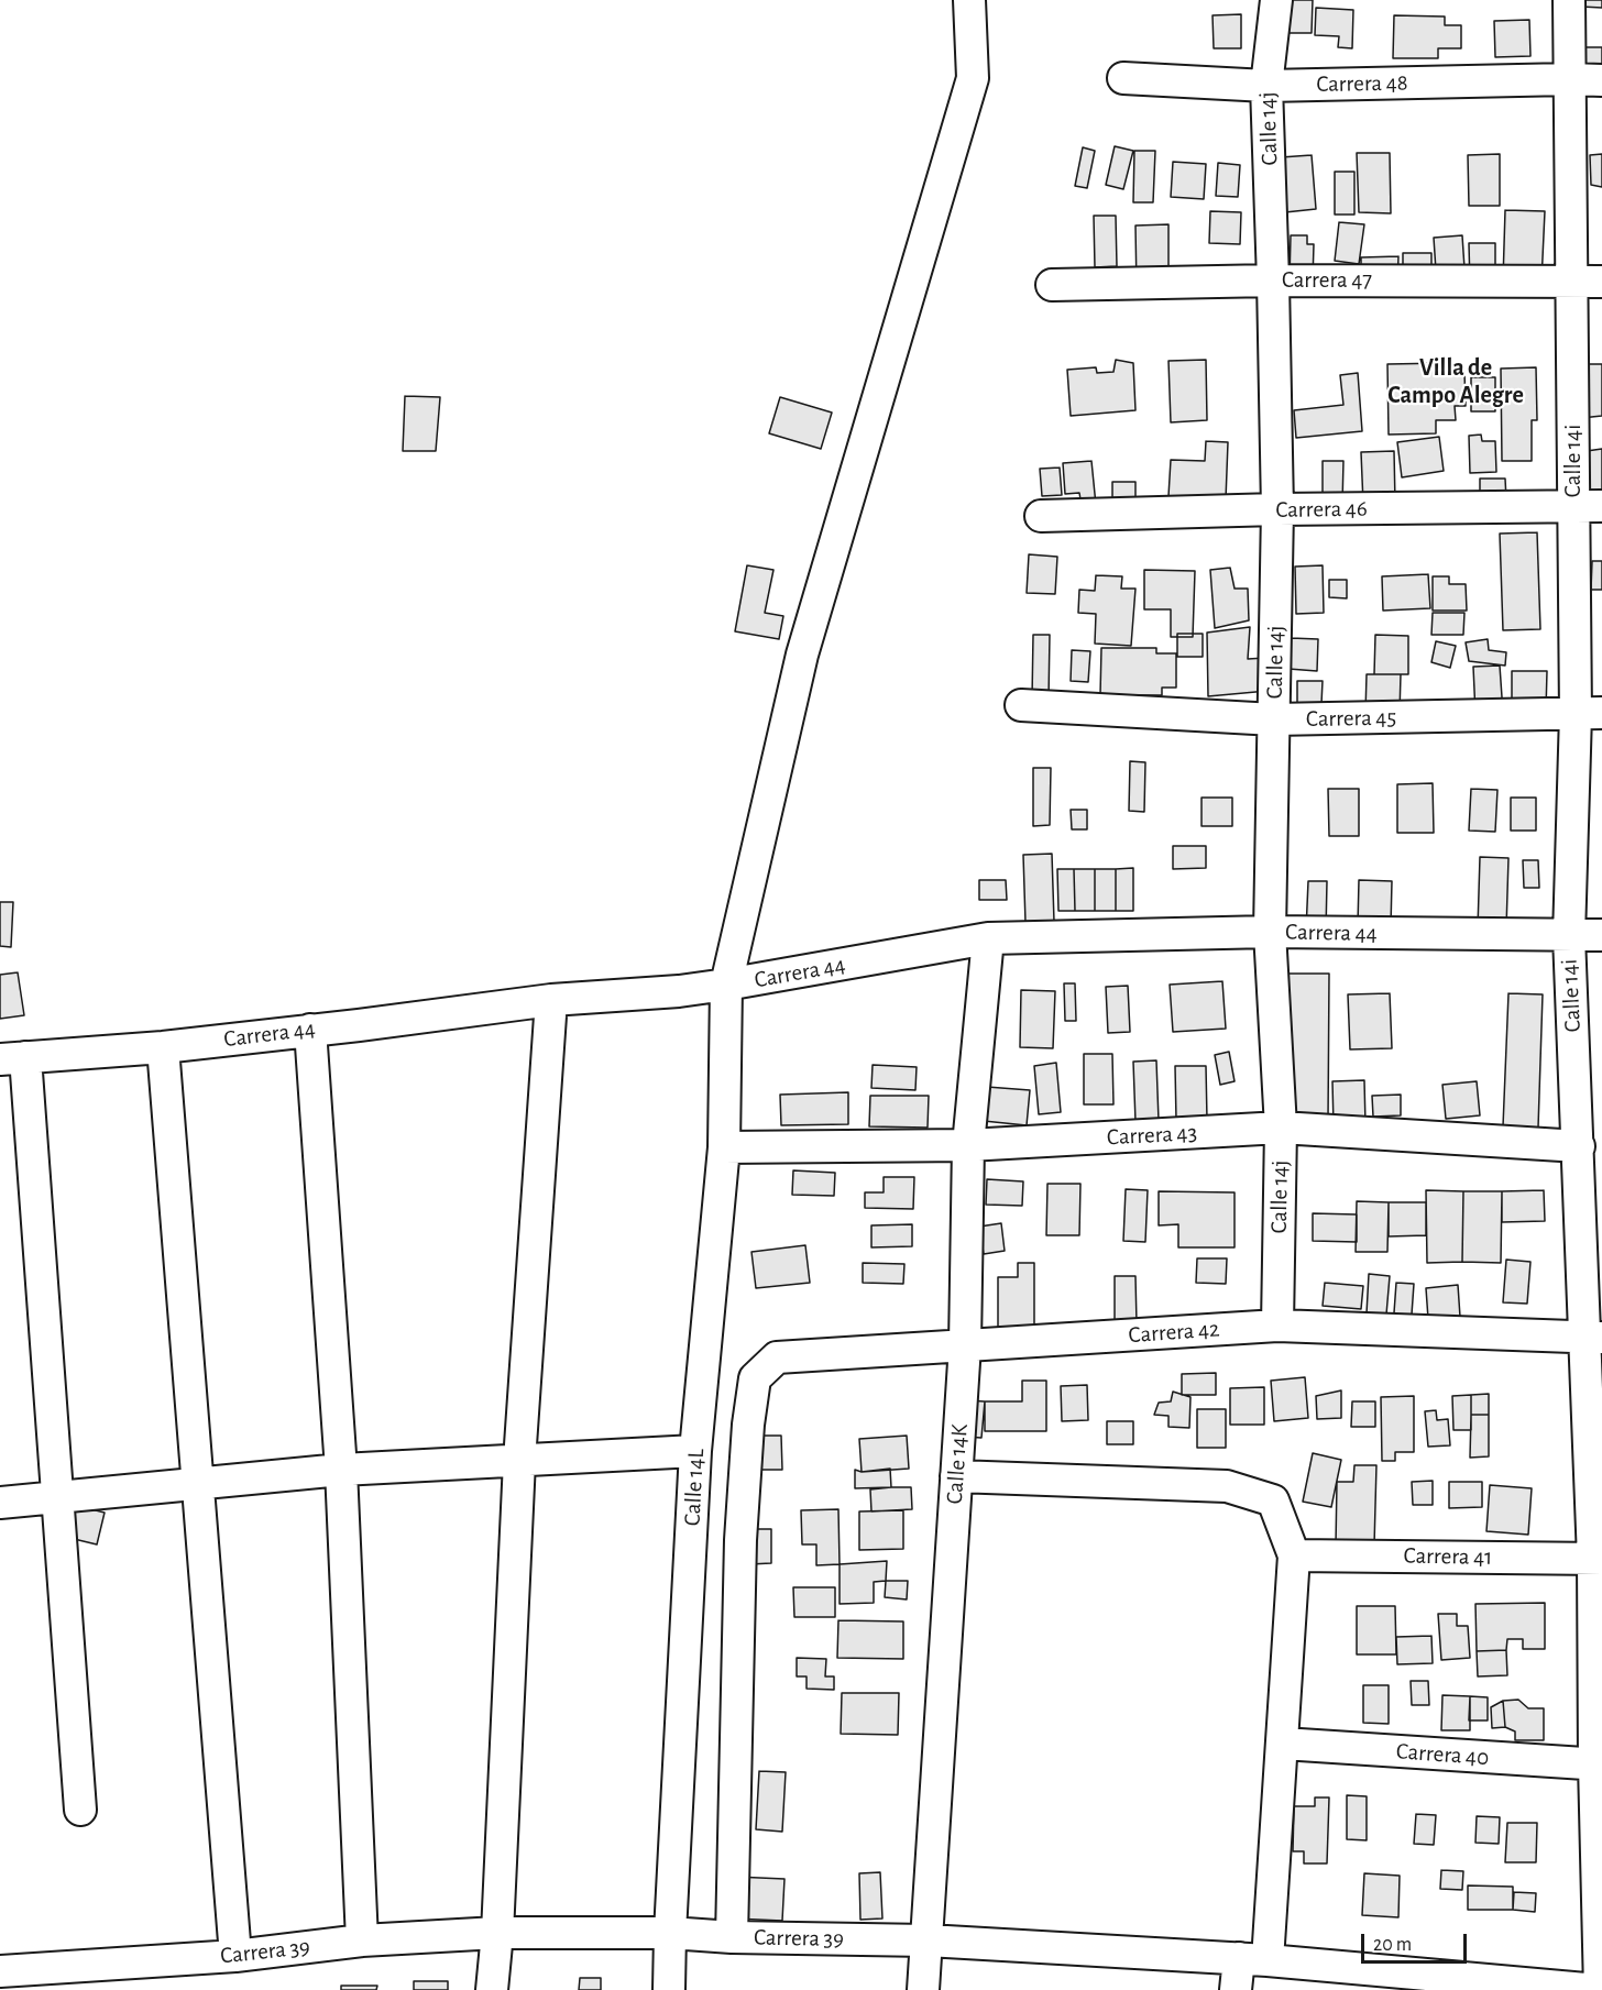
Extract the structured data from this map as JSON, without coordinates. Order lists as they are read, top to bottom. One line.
{"streets":{"street":["Carrera 48","Calle 14j","Carrera 47","Calle 14i","Carrera 46","Carrera 45","Carrera 44","Carrera 43","Carrera 42","Calle 14K","Calle 14L","Carrera 41","Carrera 40","Carrera 39"]},"crossings":[["Carrera 48","Calle 14j"],["Carrera 48","Calle 14i"],["Calle 14j","Carrera 47"],["Calle 14j","Carrera 46"],["Calle 14j","Carrera 45"],["Calle 14j","Carrera 44"],["Calle 14j","Carrera 43"],["Calle 14j","Carrera 42"],["Carrera 47","Calle 14i"],["Calle 14i","Carrera 46"],["Calle 14i","Carrera 45"],["Calle 14i","Carrera 44"],["Calle 14i","Carrera 43"],["Calle 14i","Carrera 42"],["Calle 14i","Carrera 41"],["Calle 14i","Carrera 40"],["Calle 14i","Carrera 39"],["Carrera 44","Calle 14K"],["Carrera 44","Calle 14L"],["Carrera 43","Calle 14K"],["Carrera 43","Calle 14L"],["Carrera 42","Calle 14K"],["Carrera 42","Carrera 39"],["Calle 14K","Carrera 39"],["Calle 14L","Carrera 39"]],"districts":["Villa de Campo Alegre"],"scale_bar":"20 m"}
